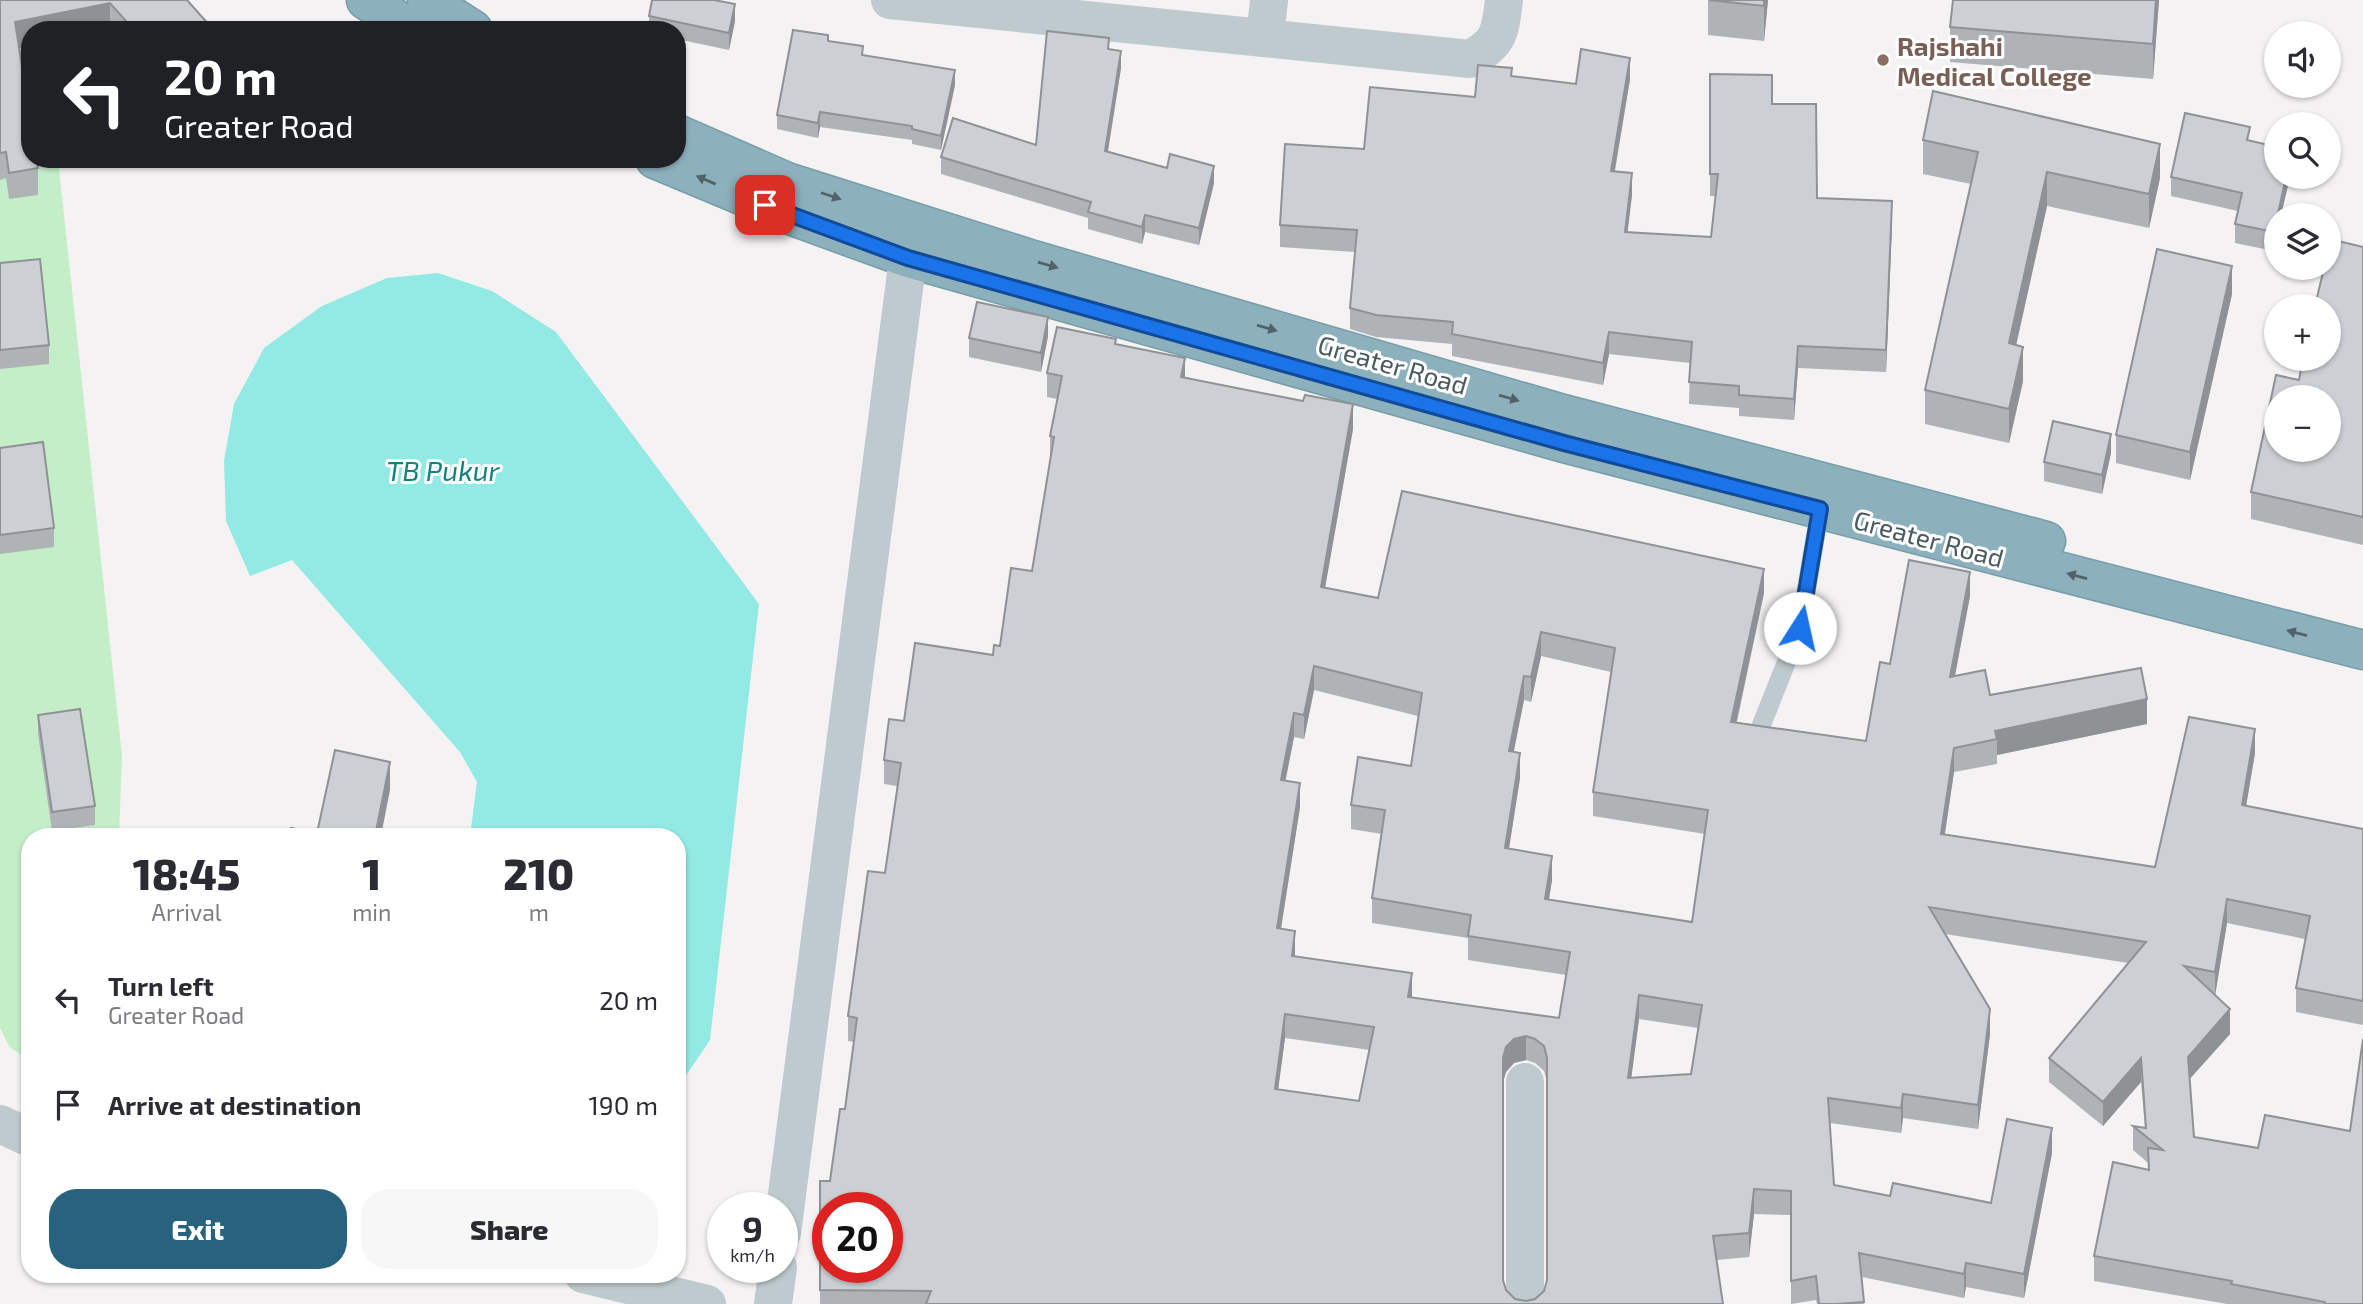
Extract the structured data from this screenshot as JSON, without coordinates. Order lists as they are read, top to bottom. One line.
{"streets":{"highway":["Greater Road"]},"water":["TB Pukur"],"places":["Rajshahi Medical College"],"page":{"map_buttons":["+","−"],"turn":["20 m","Greater Road"],"eta":["18:45","Arrival","1","min","210","m"],"list":[{"name":"Turn left","note":"Greater Road","value":"20 m"},{"name":"Arrive at destination","value":"190 m"}],"buttons":["Exit","Share"],"speed":"9 km/h","limit":"20"}}
